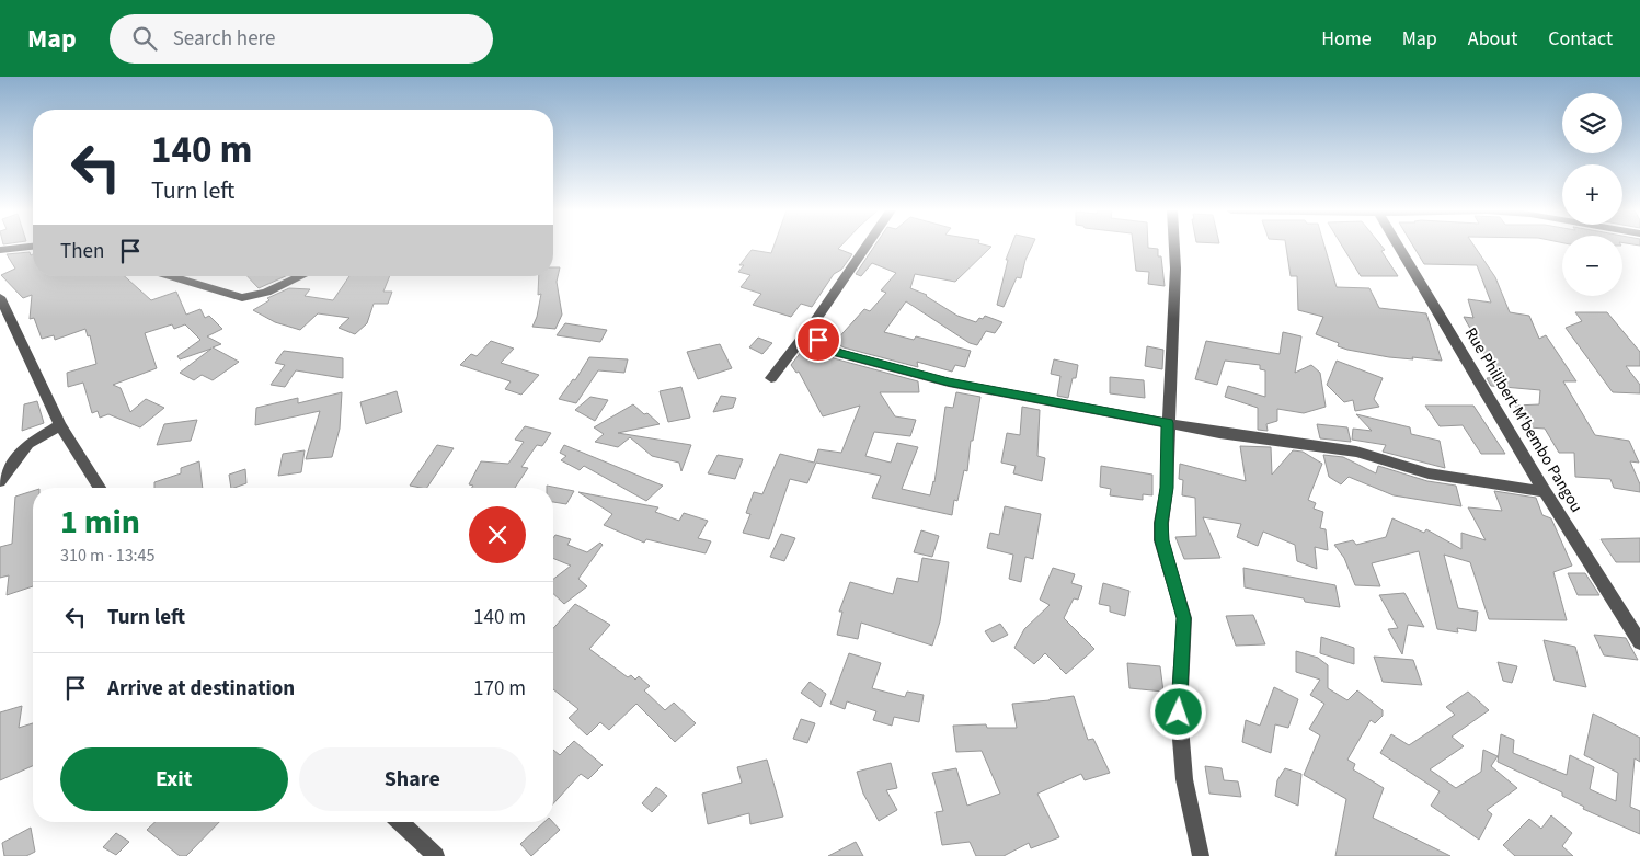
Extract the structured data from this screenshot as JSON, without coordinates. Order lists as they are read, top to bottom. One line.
{"streets":{"street":["Rue Philibert M'bembo Pangou"]},"page":{"header":"Map","search":"Search here","nav":["Home","Map","About","Contact"],"map_buttons":["+","−"],"turn":["140 m","Turn left"],"then":"Then","heading":["1 min","310 m · 13:45"],"list":[{"name":"Turn left","value":"140 m"},{"name":"Arrive at destination","value":"170 m"}],"buttons":["Exit","Share"]}}
